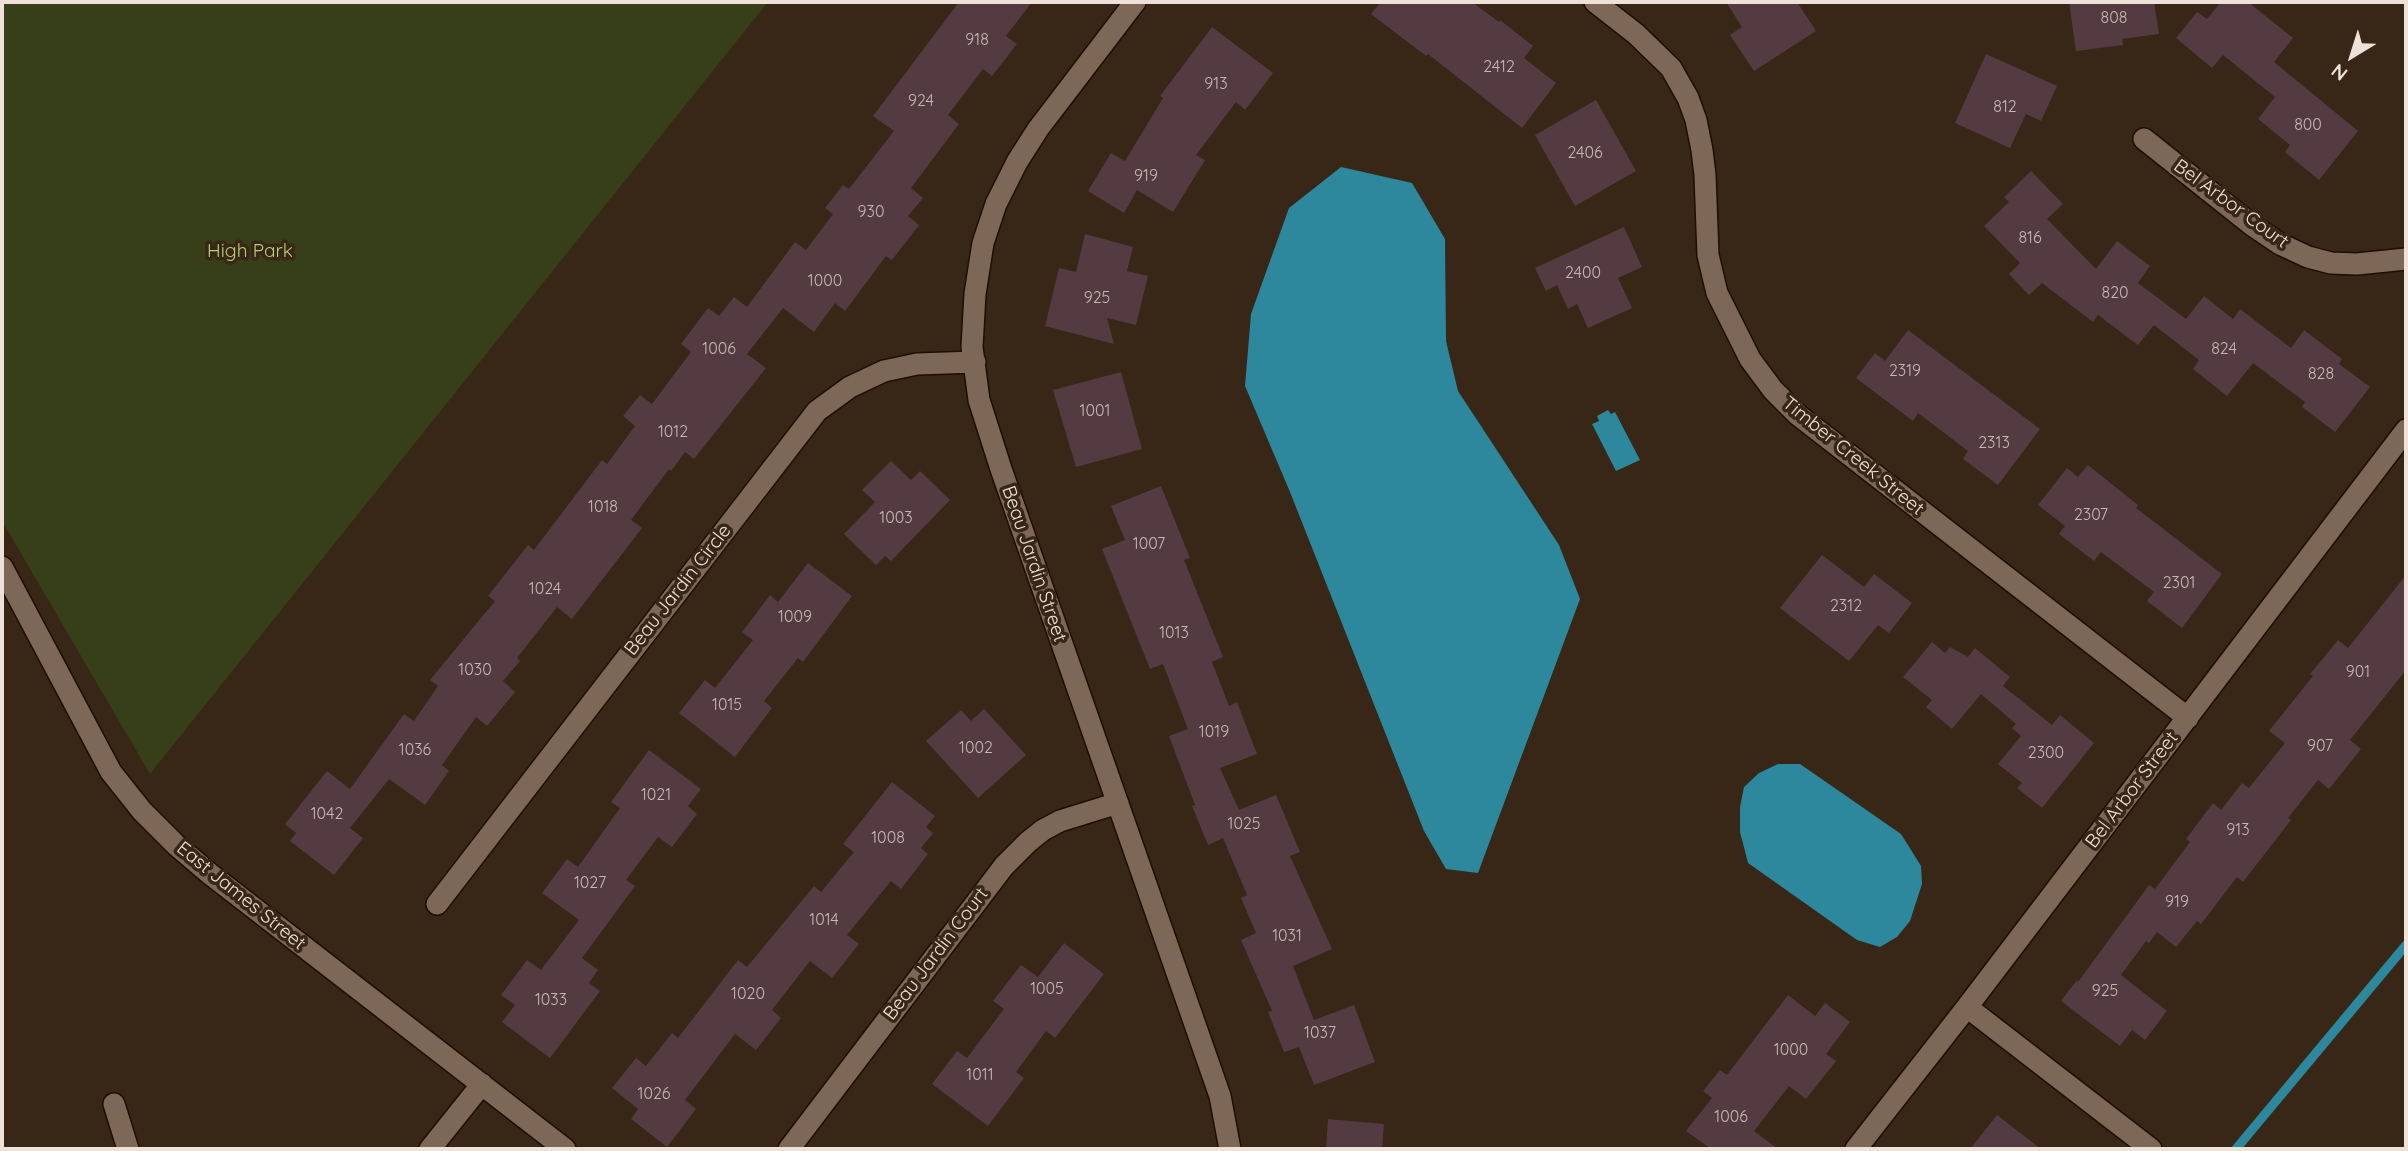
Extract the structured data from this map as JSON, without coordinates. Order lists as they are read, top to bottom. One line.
{"streets":{"street":["Bel Arbor Court","Timber Creek Street","Beau Jardin Street","Beau Jardin Circle","Bel Arbor Street","East James Street","Beau Jardin Court"]},"crossings":[["Timber Creek Street","Bel Arbor Street"],["Beau Jardin Street","Beau Jardin Circle"],["Beau Jardin Street","Beau Jardin Court"]],"parks":["High Park"],"house_numbers":["808","918","2412","913","924","812","800","2406","919","930","816","2400","1000","820","925","1006","824","2319","828","1001","1012","2313","1018","2307","1003","1007","2301","1024","2312","1009","1013","1030","901","1015","1019","907","1002","1036","2300","1021","1042","1025","913","1008","1027","919","1014","1031","1005","925","1020","1033","1037","1000","1011","1026","1006"],"north":"bottom left"}
